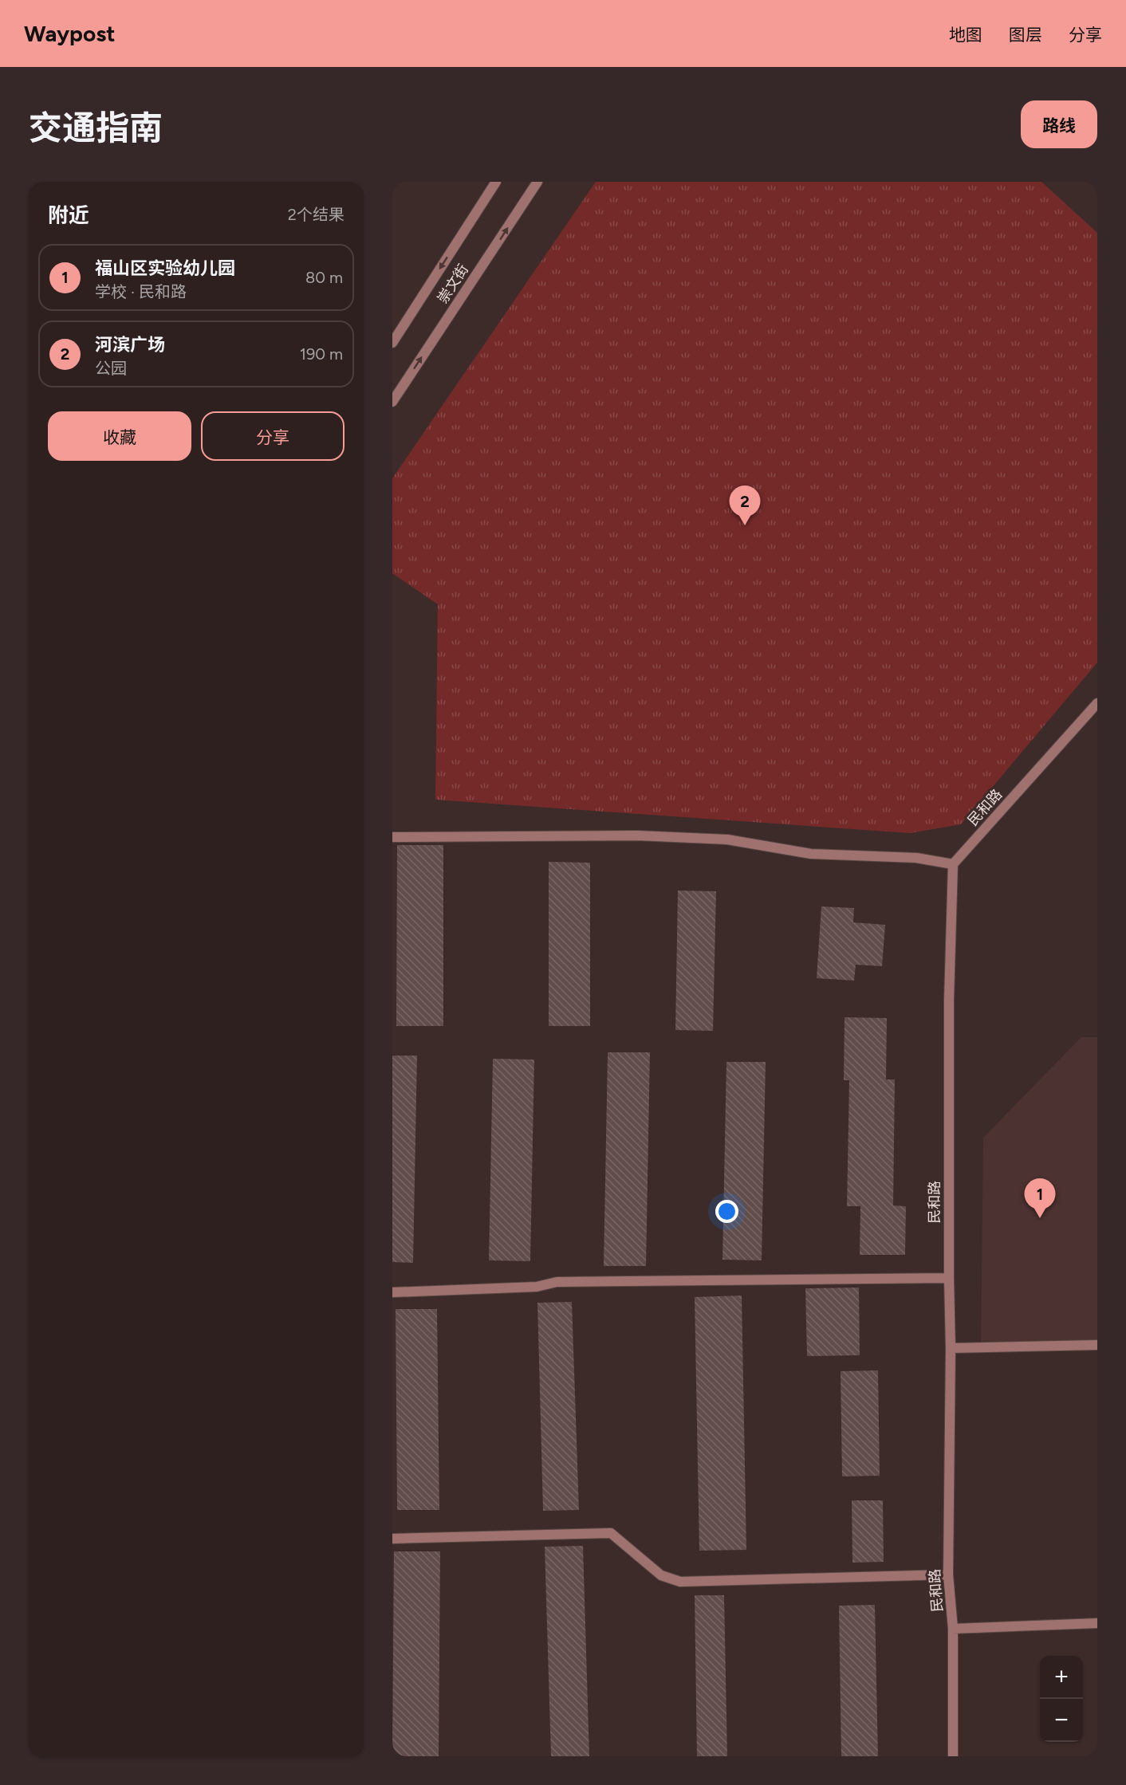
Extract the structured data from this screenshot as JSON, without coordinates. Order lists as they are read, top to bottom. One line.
{"streets":{"street":["崇文街","民和路"]},"page":{"header":"Waypost","nav":["地图","图层","分享"],"title":"交通指南","buttons":["路线",["收藏","分享"]],"heading":["附近","2个结果"],"list":[{"mark":"1","name":"福山区实验幼儿园","note":"学校 · 民和路","value":"80 m"},{"mark":"2","name":"河滨广场","note":"公园","value":"190 m"}],"pins":["2","1"],"map_buttons":["+","−"]}}
